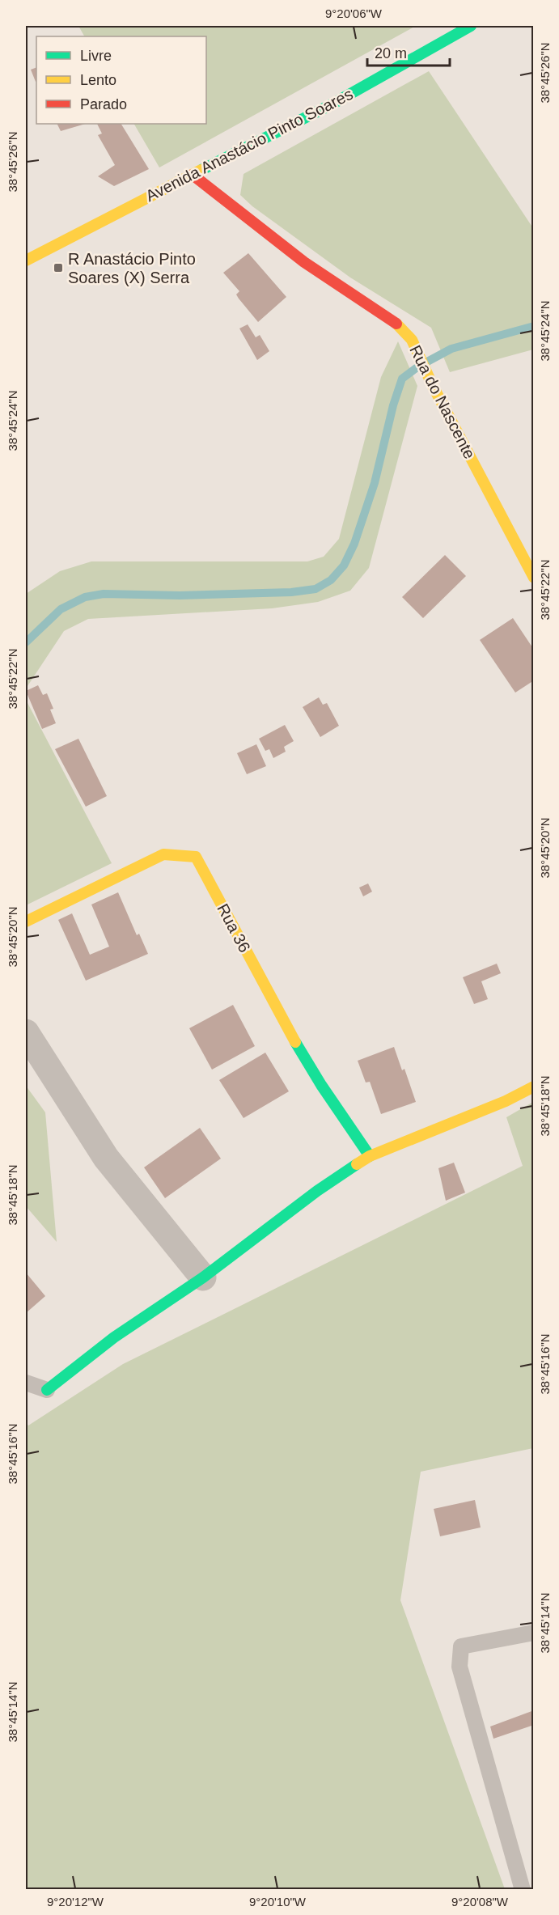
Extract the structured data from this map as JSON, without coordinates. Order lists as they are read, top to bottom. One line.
{"streets":{"street":["Avenida Anastácio Pinto Soares","Rua do Nascente","Rua 36"]},"crossings":[["Avenida Anastácio Pinto Soares","Rua do Nascente"]],"places":{"transit":["R Anastácio Pinto Soares (X) Serra"]},"legend":["Livre","Lento","Parado"],"scale_bar":"20 m","coordinates":["9°20'06\"W","38°45'26\"N","38°45'24\"N","38°45'22\"N","38°45'20\"N","38°45'18\"N","38°45'16\"N","38°45'14\"N","9°20'12\"W","9°20'10\"W","9°20'08\"W"]}
